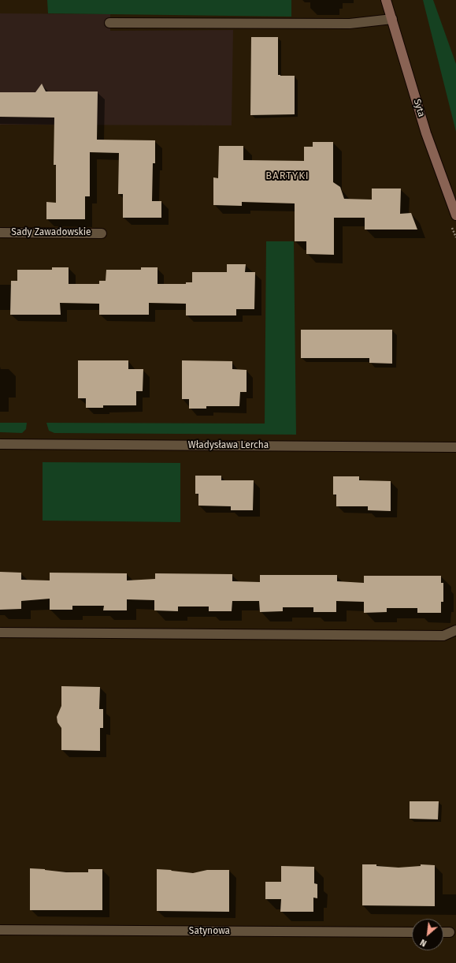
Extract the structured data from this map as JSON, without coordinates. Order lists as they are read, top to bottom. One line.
{"streets":{"street":["Syta","Sady Zawadowskie","Władysława Lercha","Satynowa"]},"districts":["BARTYKI"],"north":"bottom left"}
